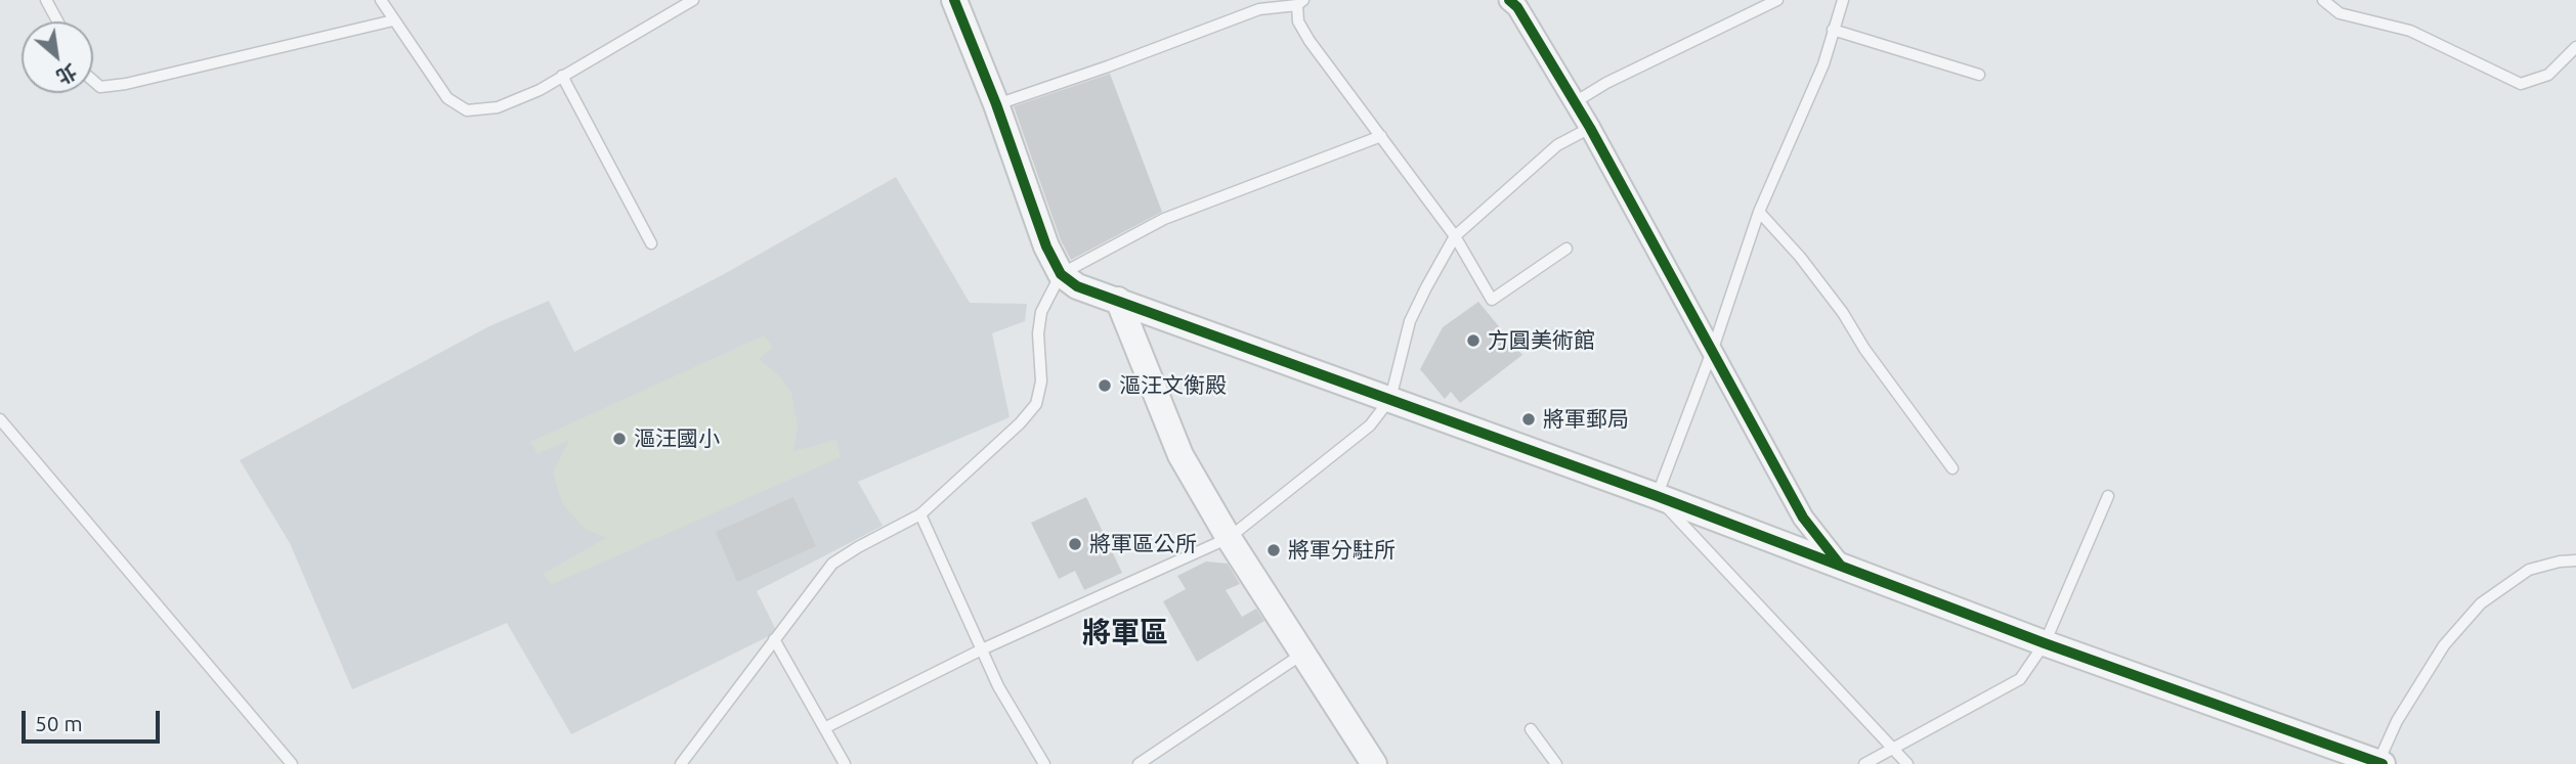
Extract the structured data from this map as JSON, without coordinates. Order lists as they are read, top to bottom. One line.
{"districts":["將軍區"],"places":["方圓美術館","漚汪文衡殿","將軍郵局","漚汪國小","將軍區公所","將軍分駐所"],"scale_bar":"50 m","north":"bottom right"}
